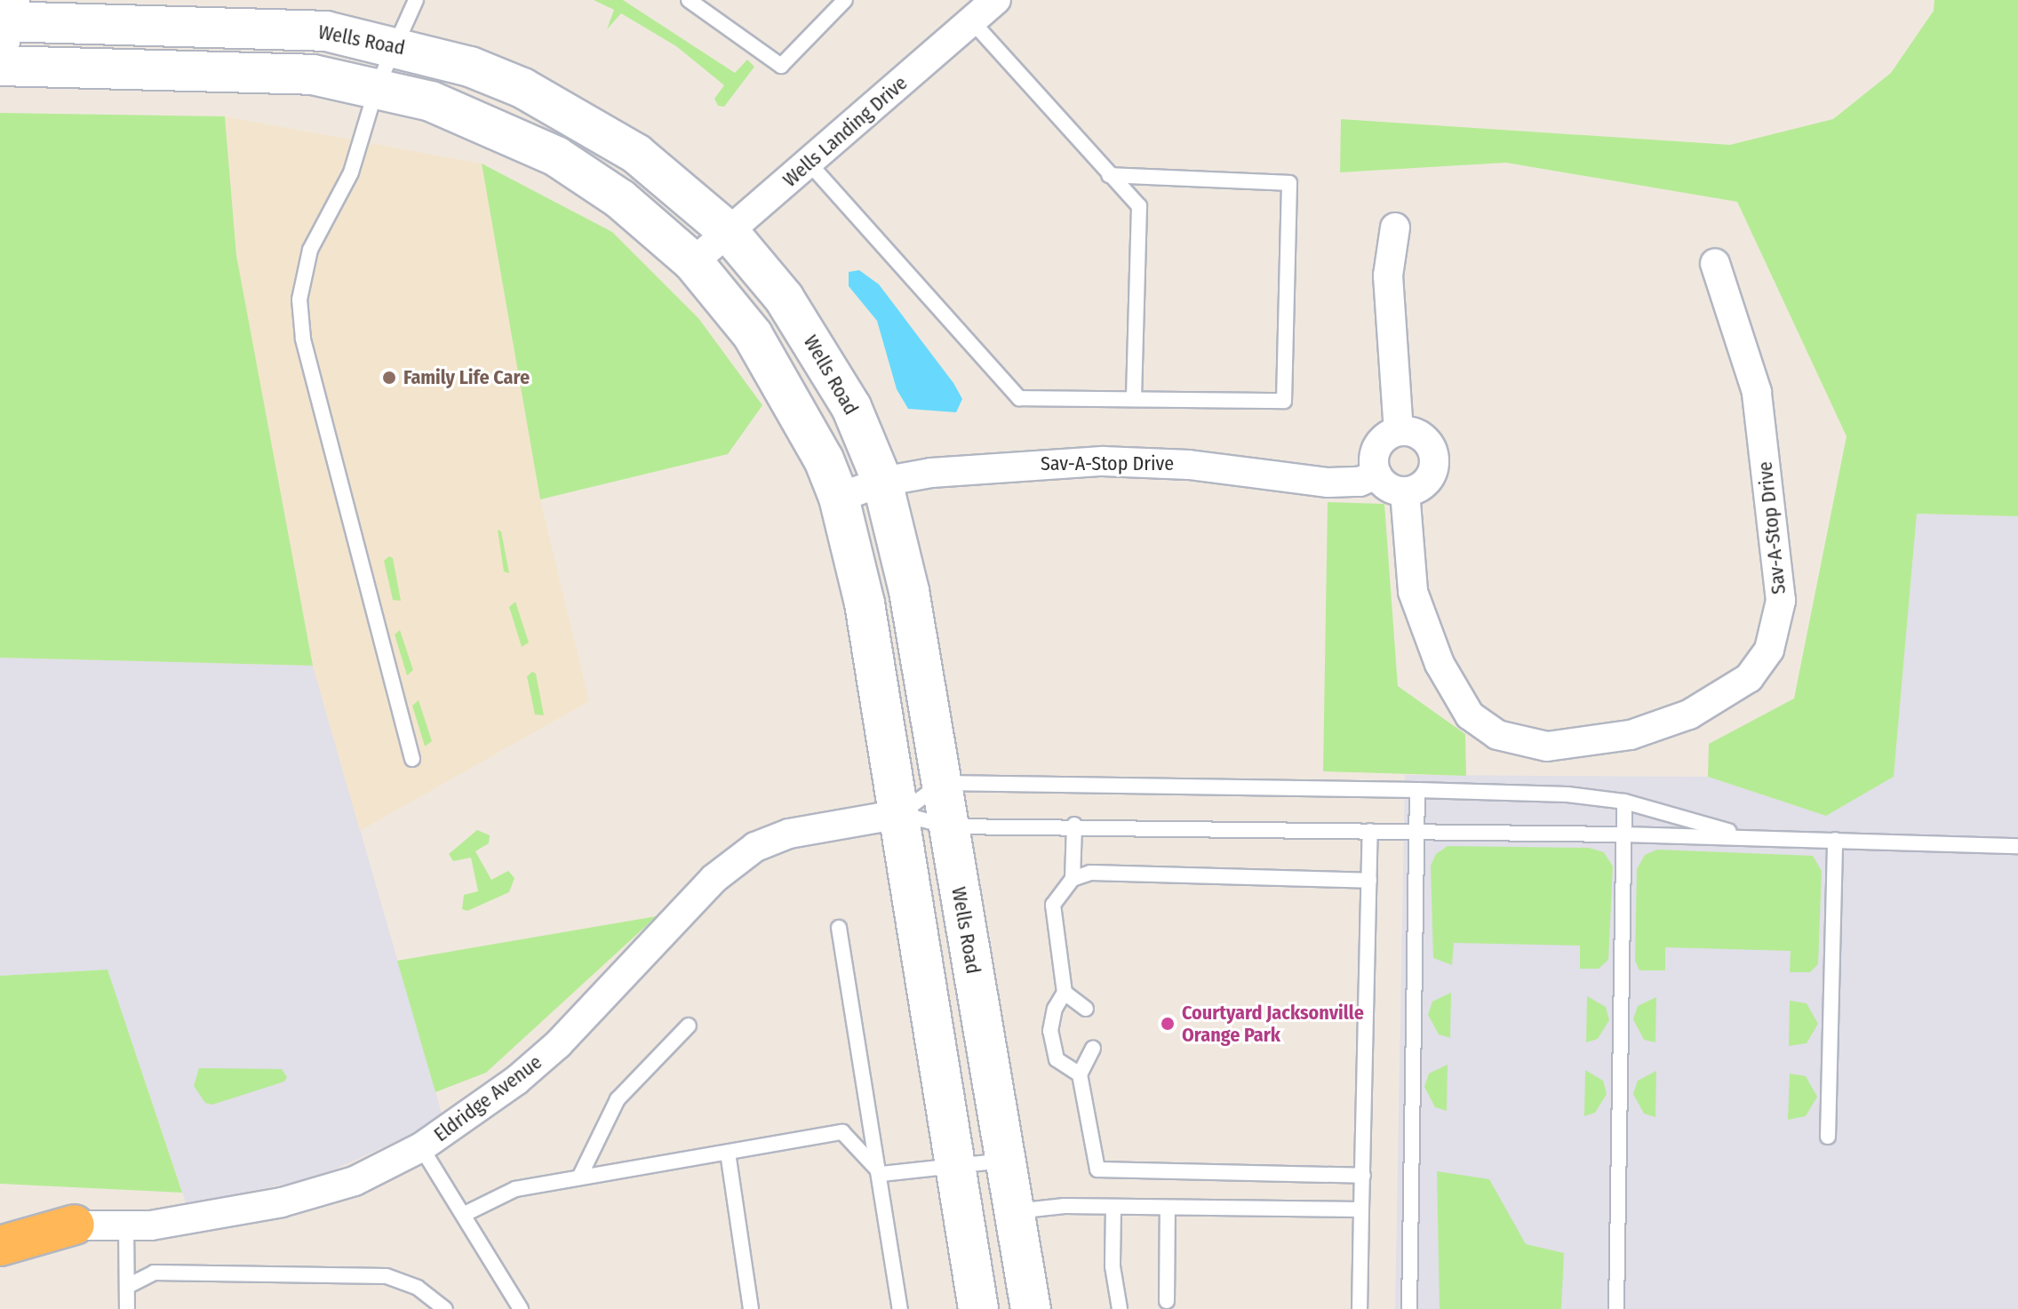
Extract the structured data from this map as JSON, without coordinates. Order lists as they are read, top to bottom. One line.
{"streets":{"main road":["Wells Road"],"street":["Wells Landing Drive","Sav-A-Stop Drive","Eldridge Avenue"]},"crossings":[["Wells Road","Wells Landing Drive"],["Wells Road","Sav-A-Stop Drive"]],"places":["Family Life Care","Courtyard Jacksonville Orange Park"]}
